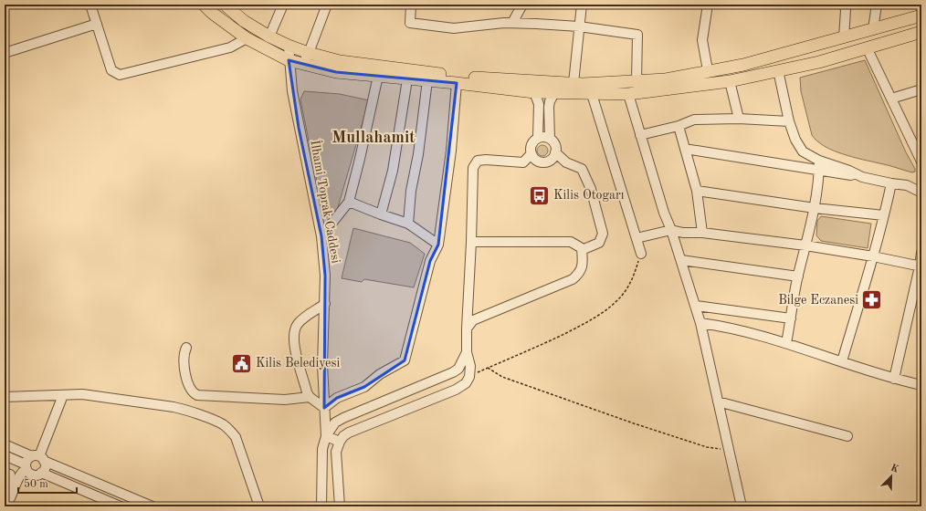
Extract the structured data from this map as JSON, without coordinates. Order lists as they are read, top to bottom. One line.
{"streets":{"street":["İlhami Toprak Caddesi"]},"districts":["Mullahamit"],"places":{"bus stop":["Kilis Otogarı"],"pharmacy":["Bilge Eczanesi"],"public building":["Kilis Belediyesi"]},"scale_bar":"50 m","north":"top right"}
